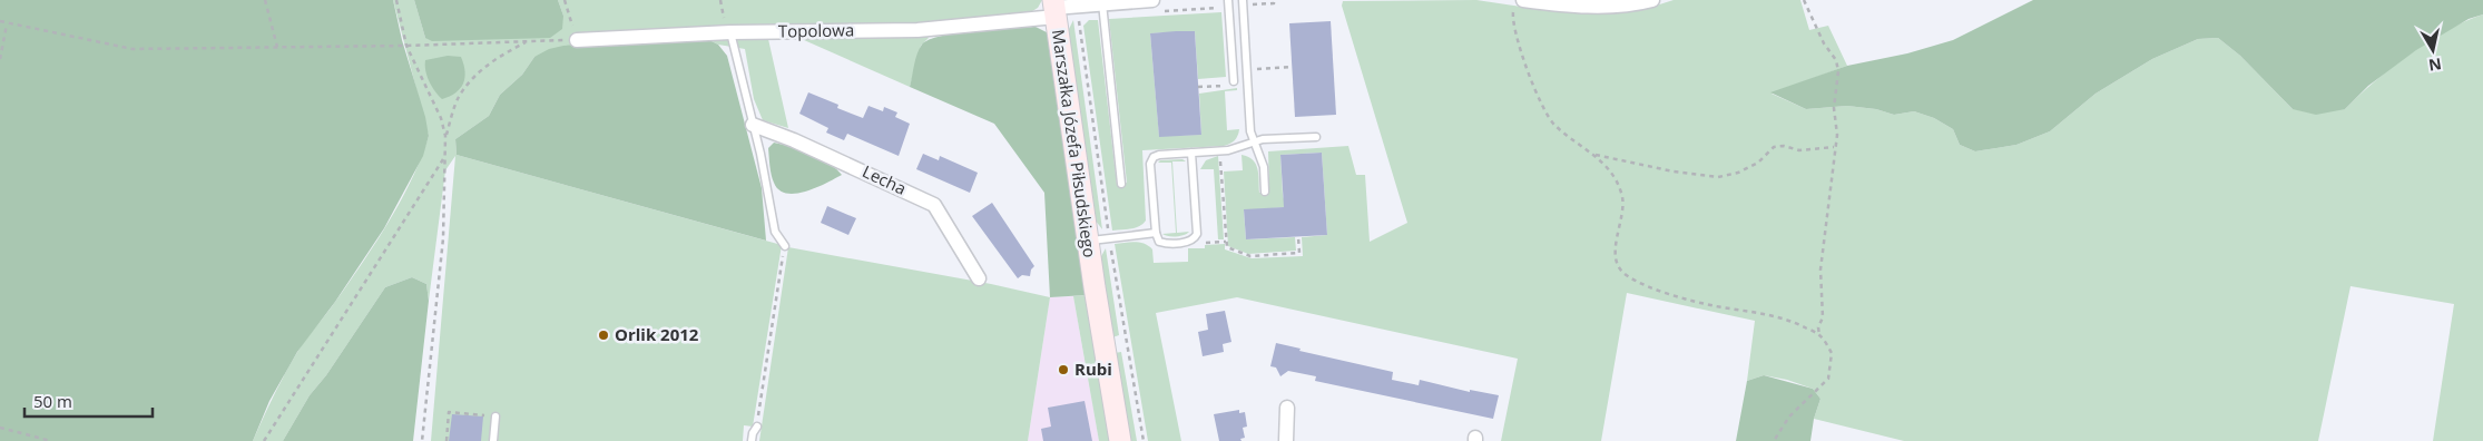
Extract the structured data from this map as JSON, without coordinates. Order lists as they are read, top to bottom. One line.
{"streets":{"street":["Topolowa","Marszałka Józefa Piłsudskiego","Lecha"]},"crossings":[["Topolowa","Marszałka Józefa Piłsudskiego"]],"places":["Orlik 2012","Rubi"],"scale_bar":"50 m","north":"bottom"}
